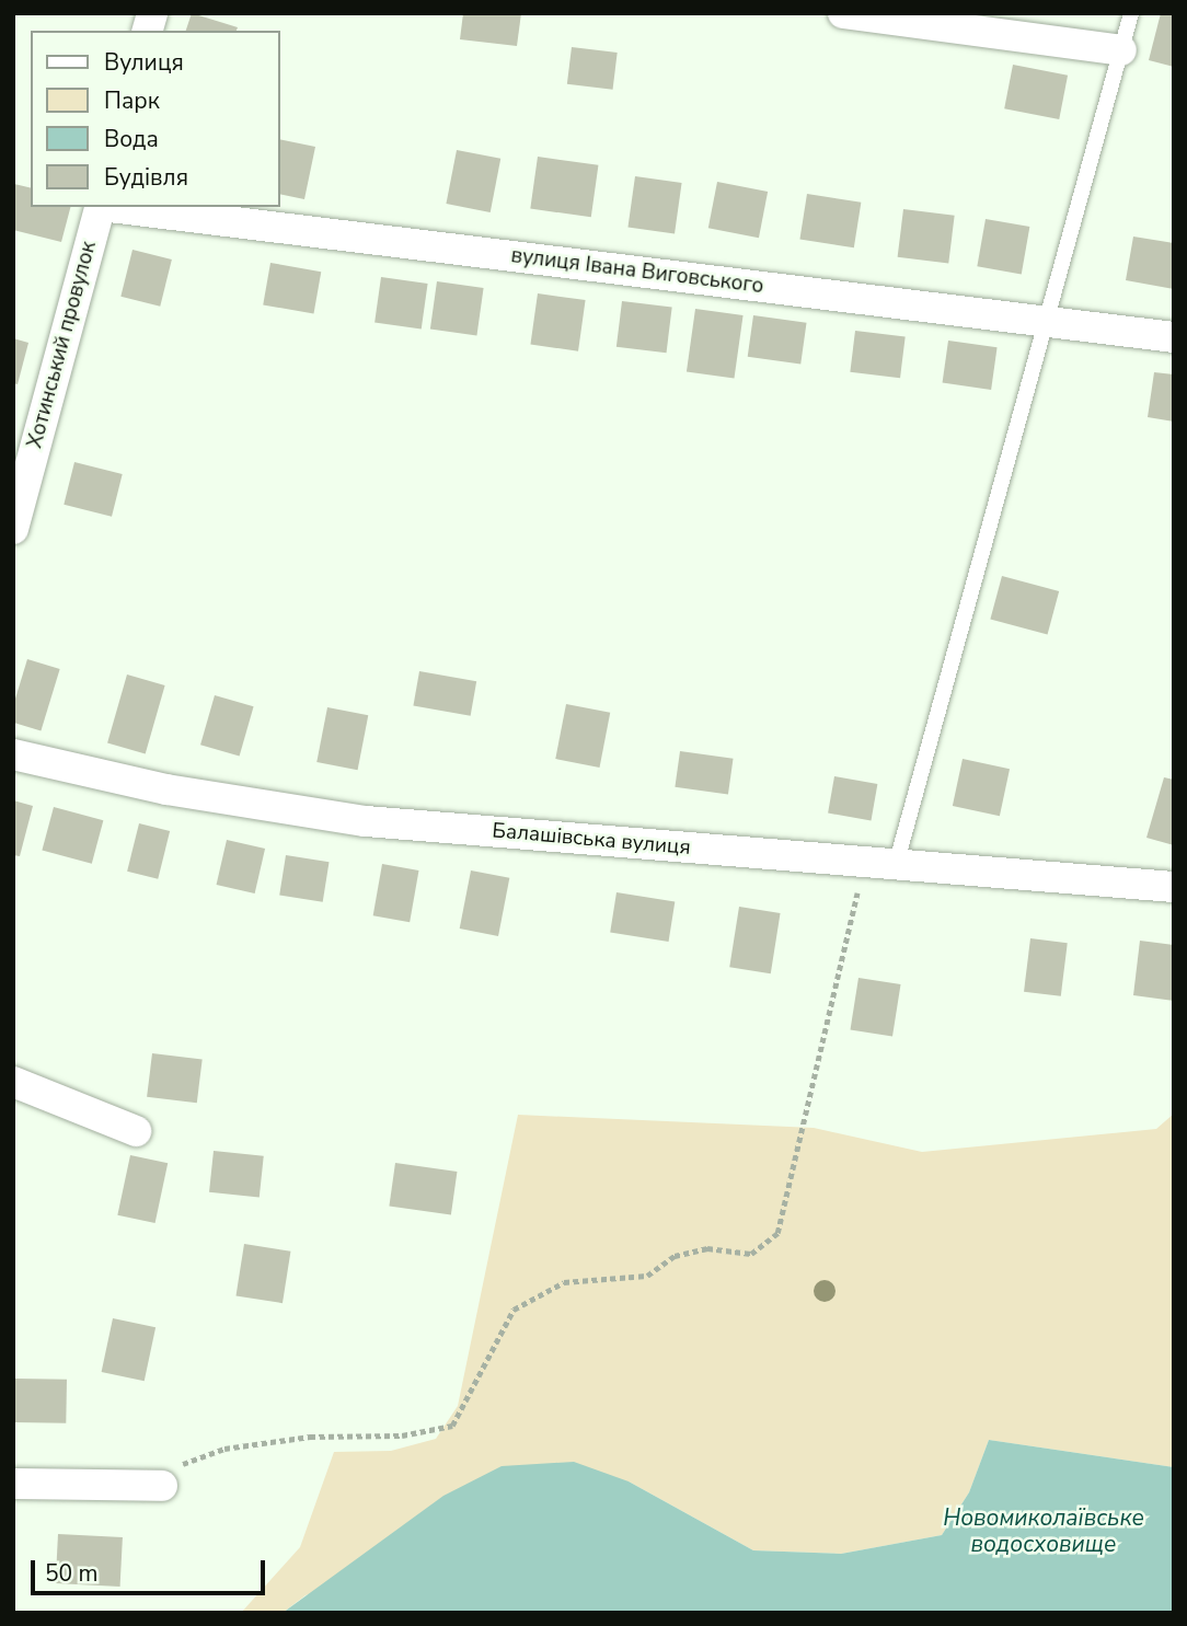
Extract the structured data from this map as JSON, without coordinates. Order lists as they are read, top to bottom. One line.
{"streets":{"street":["вулиця Івана Виговського","Хотинський провулок","Балашівська вулиця"]},"water":["Новомиколаївське водосховище"],"legend":["Вулиця","Парк","Вода","Будівля"],"scale_bar":"50 m"}
